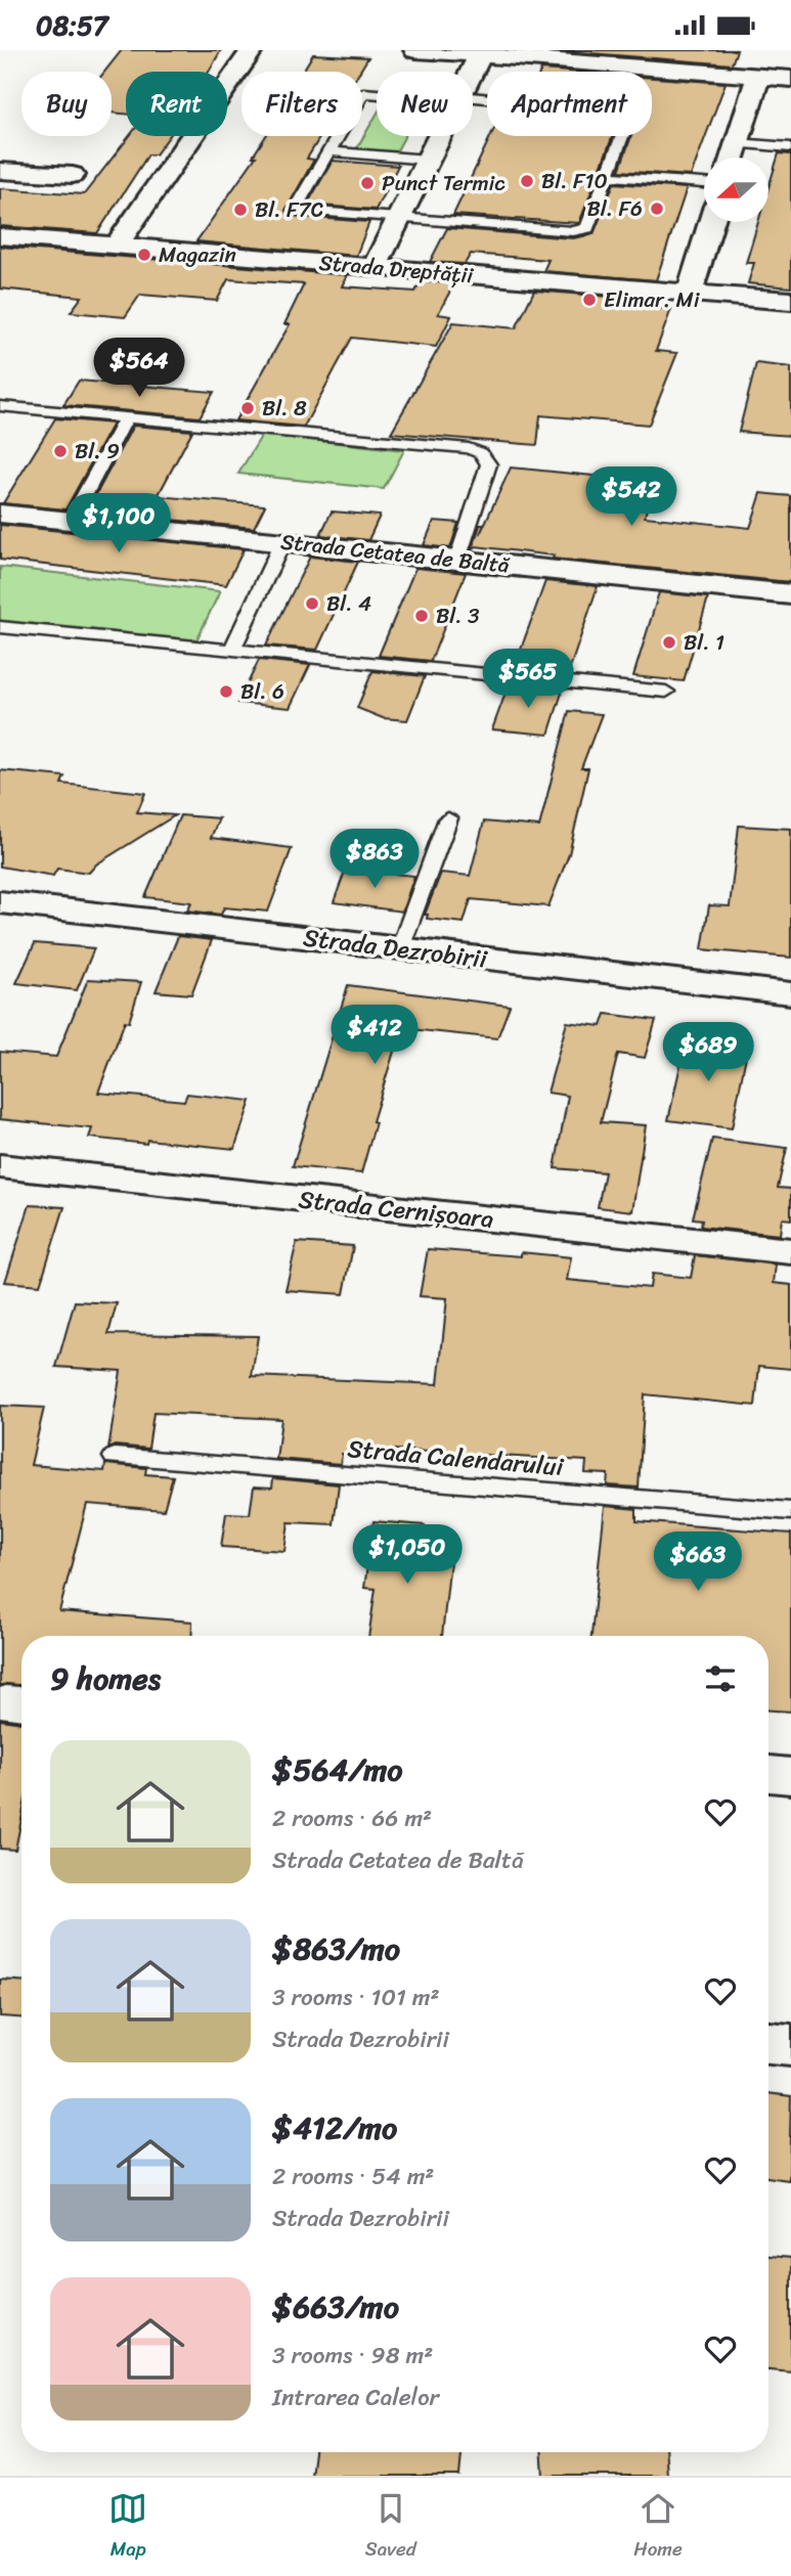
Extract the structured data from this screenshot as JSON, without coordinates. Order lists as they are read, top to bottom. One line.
{"streets":{"street":["Strada Dreptății","Strada Cetatea de Baltă","Strada Dezrobirii","Strada Cernișoara"],"lane":["Strada Calendarului"]},"places":["Bl. F10","Punct Termic","Bl. F6","Bl. F7C","Magazin","Elimar. Mi","Bl. 8","Bl. 9","Bl. 4","Bl. 3","Bl. 1","Bl. 6"],"north":"left","page":{"status":"08:57","chip":["Buy","Rent","Filters","New","Apartment"],"price":["$564","$542","$1,100","$565","$863","$412","$689","$1,050","$663"],"heading":"9 homes","list":[{"name":"$564/mo","note":"2 rooms · 66 m² · Strada Cetatea de Baltă"},{"name":"$863/mo","note":"3 rooms · 101 m² · Strada Dezrobirii"},{"name":"$412/mo","note":"2 rooms · 54 m² · Strada Dezrobirii"},{"name":"$663/mo","note":"3 rooms · 98 m² · Intrarea Calelor"}],"tabs":["Map","Saved","Home"]}}
